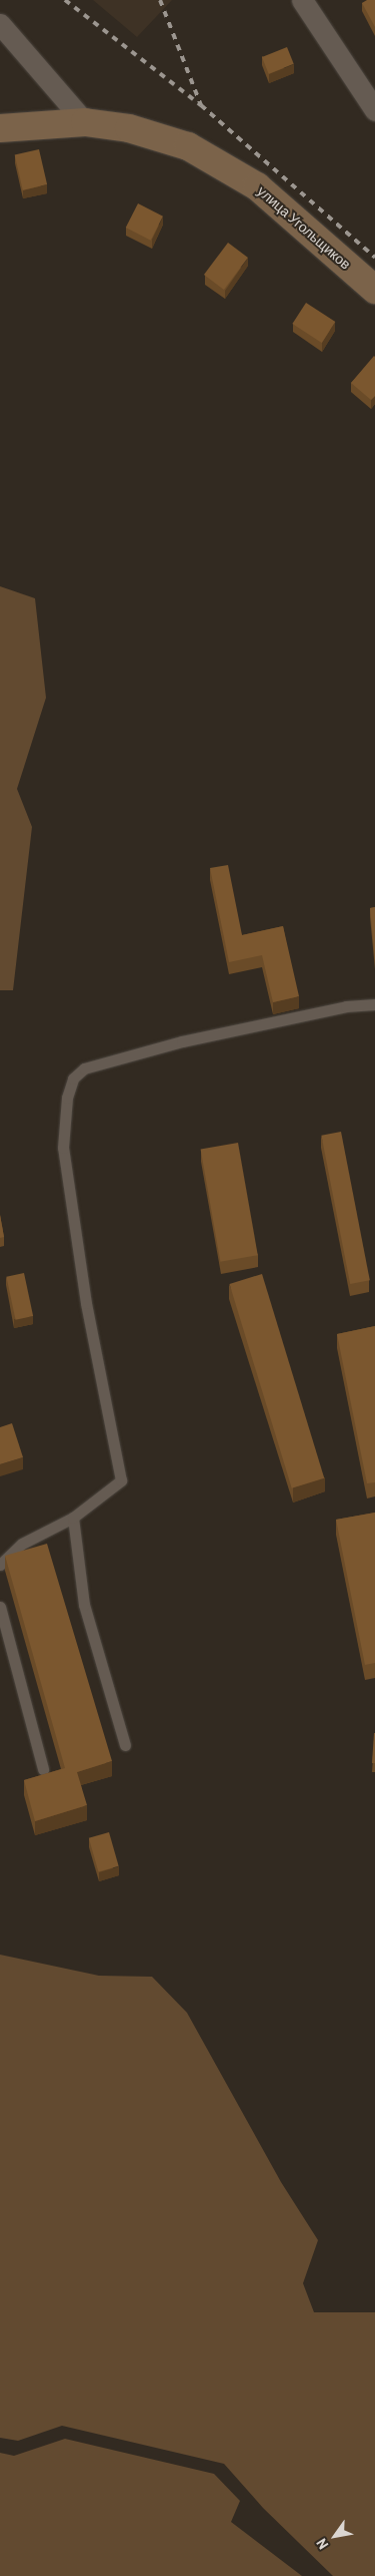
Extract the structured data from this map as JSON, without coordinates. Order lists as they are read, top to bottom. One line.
{"streets":{"street":["улица Угольщиков"]},"north":"bottom left"}
